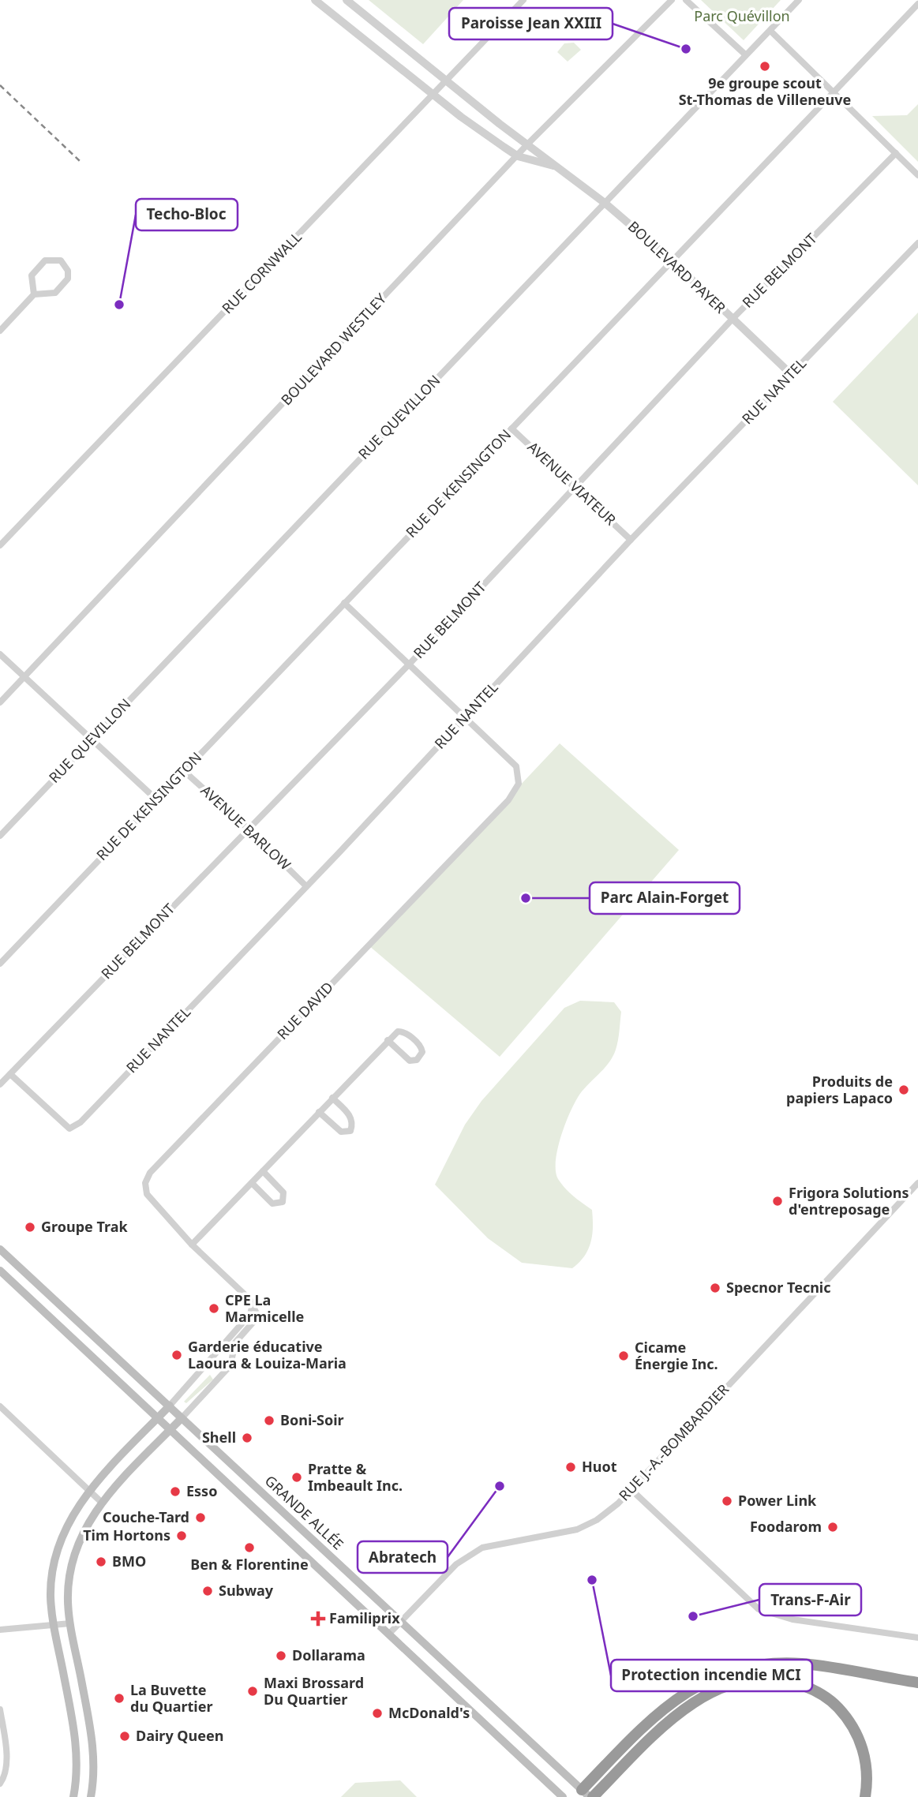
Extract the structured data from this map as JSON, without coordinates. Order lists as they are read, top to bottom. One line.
{"streets":{"main road":["GRANDE ALLÉE"],"street":["BOULEVARD PAYER","RUE BELMONT","RUE CORNWALL","BOULEVARD WESTLEY","RUE NANTEL","RUE QUEVILLON","RUE DE KENSINGTON","AVENUE VIATEUR","AVENUE BARLOW","RUE DAVID","RUE J.-A.-BOMBARDIER"]},"crossings":[["BOULEVARD PAYER","RUE BELMONT"],["BOULEVARD PAYER","RUE CORNWALL"],["BOULEVARD PAYER","BOULEVARD WESTLEY"],["BOULEVARD PAYER","RUE NANTEL"],["BOULEVARD PAYER","RUE QUEVILLON"],["BOULEVARD PAYER","RUE DE KENSINGTON"],["RUE BELMONT","RUE NANTEL"],["RUE BELMONT","AVENUE VIATEUR"],["RUE BELMONT","AVENUE BARLOW"],["RUE NANTEL","AVENUE VIATEUR"],["RUE NANTEL","AVENUE BARLOW"],["RUE NANTEL","RUE DAVID"],["RUE DE KENSINGTON","AVENUE VIATEUR"],["RUE DE KENSINGTON","AVENUE BARLOW"],["RUE J.-A.-BOMBARDIER","GRANDE ALLÉE"]],"parks":["Parc Quévillon"],"places":{"other":["Paroisse Jean XXIII","9e groupe scout St-Thomas de Villeneuve","Techo-Bloc","Parc Alain-Forget","Produits de papiers Lapaco","Frigora Solutions d'entreposage","Groupe Trak","Specnor Tecnic","CPE La Marmicelle","Garderie éducative Laoura & Louiza-Maria","Cicame Énergie Inc.","Boni-Soir","Shell","Huot","Pratte & Imbeault Inc.","Abratech","Esso","Power Link","Couche-Tard","Foodarom","Tim Hortons","Ben & Florentine","BMO","Protection incendie MCI","Subway","Trans-F-Air","Dollarama","Maxi Brossard Du Quartier","La Buvette du Quartier","McDonald's","Dairy Queen"],"health":["Familiprix"]}}
